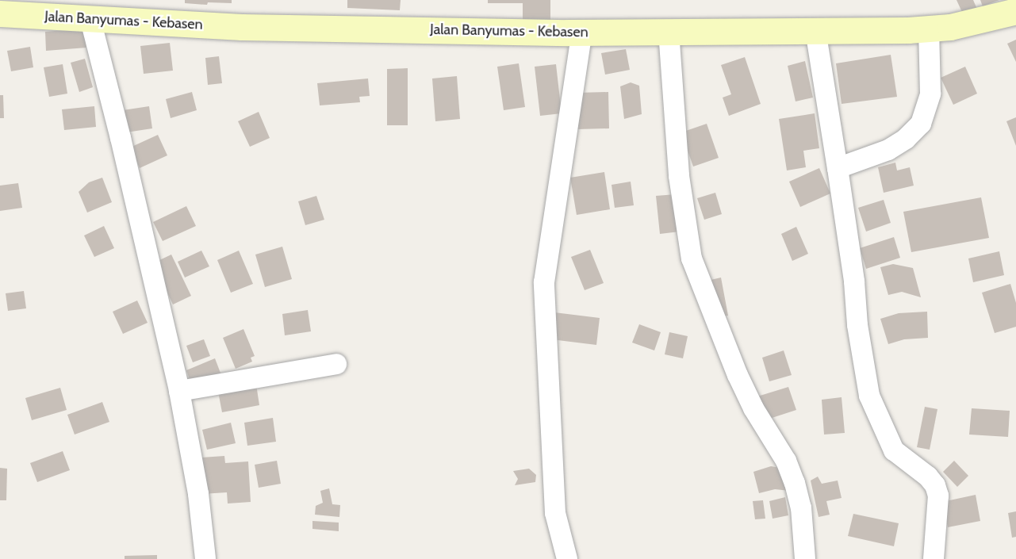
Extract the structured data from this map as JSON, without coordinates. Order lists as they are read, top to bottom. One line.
{"streets":{"main road":["Jalan Banyumas - Kebasen"]}}
